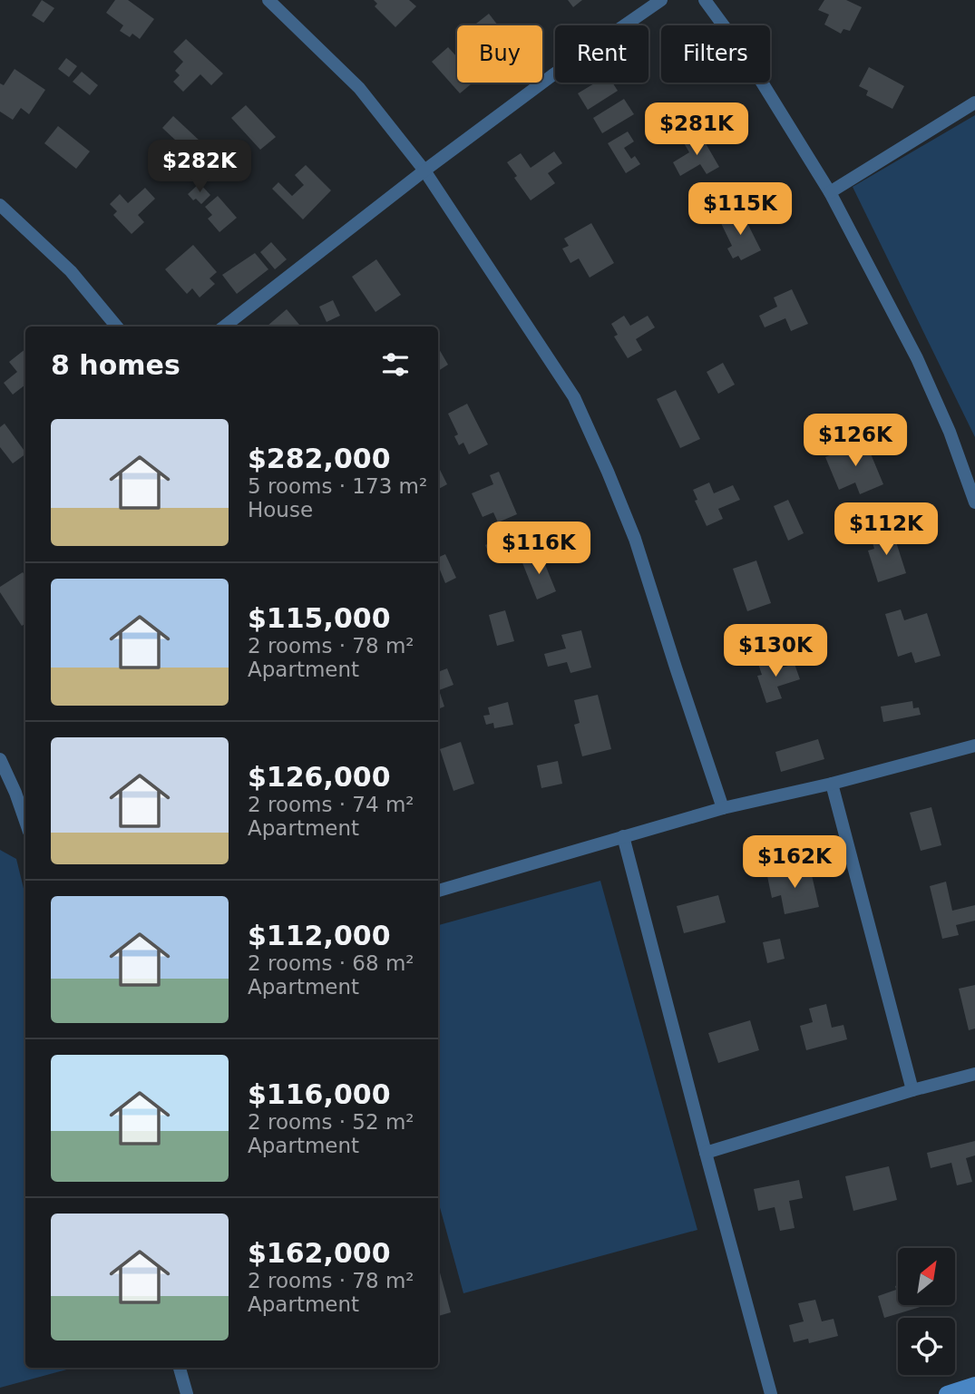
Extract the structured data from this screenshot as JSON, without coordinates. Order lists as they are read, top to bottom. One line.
{"north":"top right","page":{"chip":["Buy","Rent","Filters"],"price":["$281K","$282K","$115K","$126K","$112K","$116K","$130K","$162K"],"heading":"8 homes","list":[{"name":"$282,000","note":"5 rooms · 173 m² · House"},{"name":"$115,000","note":"2 rooms · 78 m² · Apartment"},{"name":"$126,000","note":"2 rooms · 74 m² · Apartment"},{"name":"$112,000","note":"2 rooms · 68 m² · Apartment"},{"name":"$116,000","note":"2 rooms · 52 m² · Apartment"},{"name":"$162,000","note":"2 rooms · 78 m² · Apartment"}]}}
